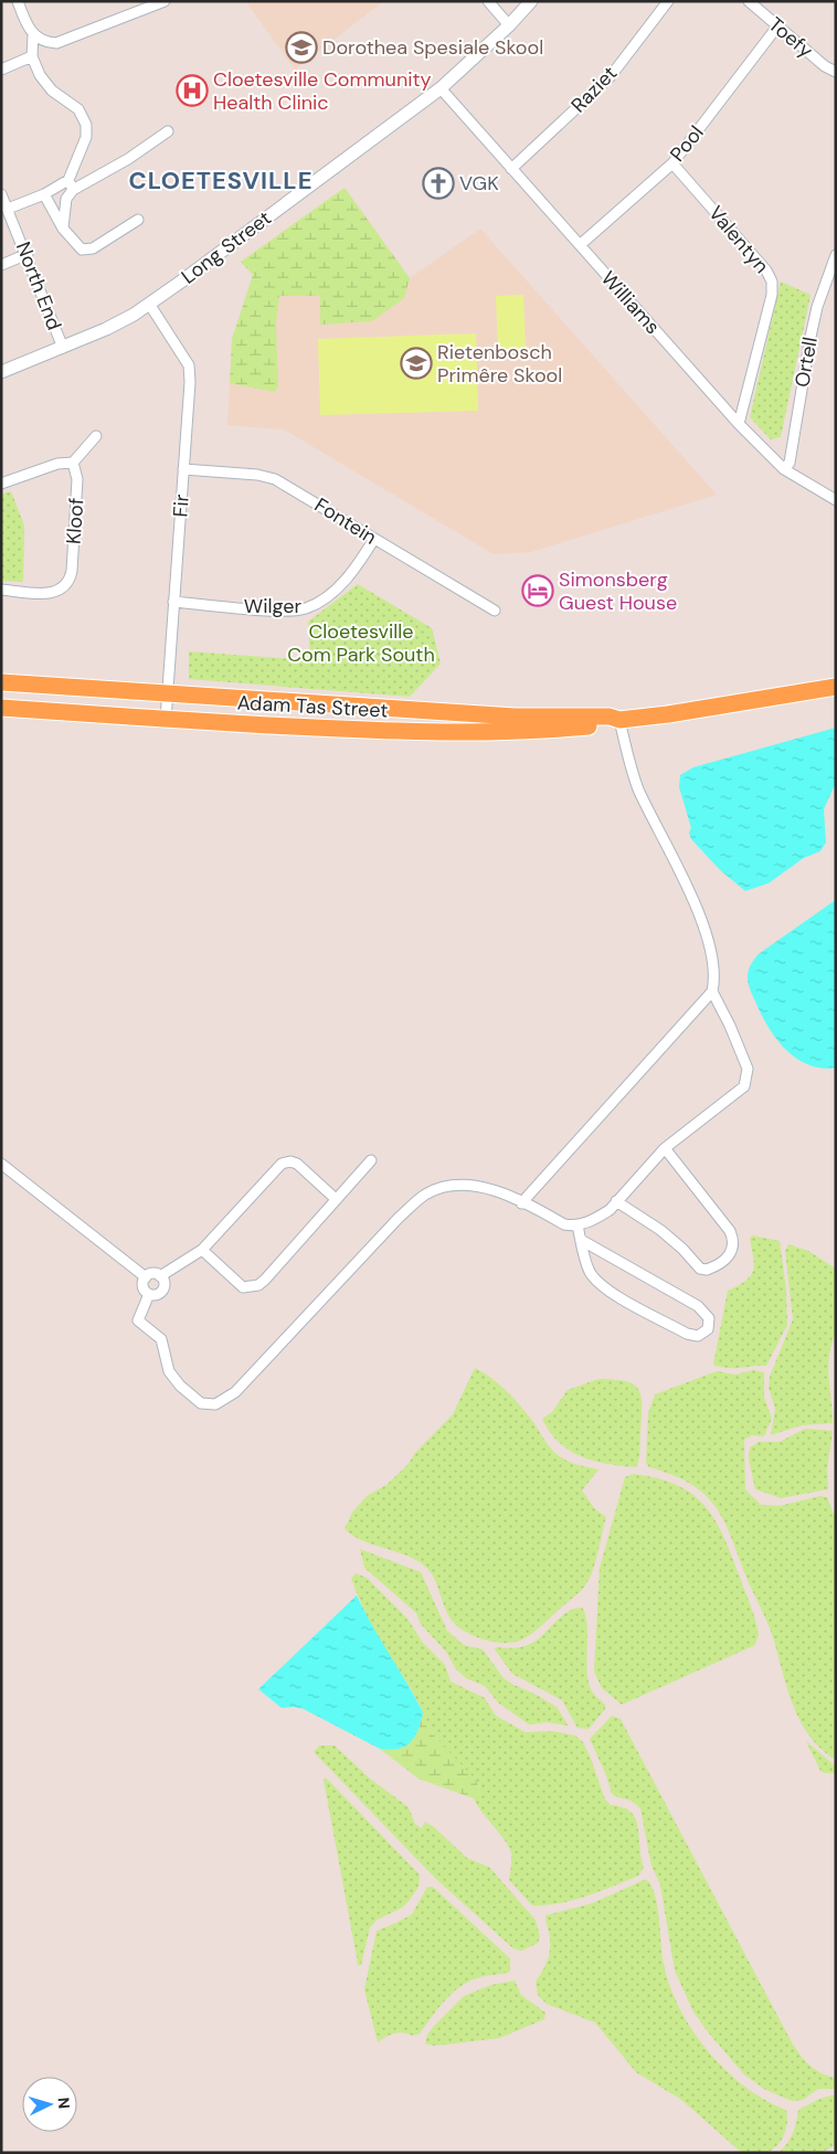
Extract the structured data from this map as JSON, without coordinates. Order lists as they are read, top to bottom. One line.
{"streets":{"main road":["Adam Tas Street"],"street":["Toefy","Raziet","Pool","Valentyn","Long Street","North End","Williams","Ortell","Fir","Kloof","Fontein","Wilger"]},"crossings":[["Toefy","Pool"],["Raziet","Williams"],["Pool","Valentyn"],["Pool","Williams"],["Valentyn","Williams"],["Long Street","North End"],["Long Street","Williams"],["Long Street","Fir"],["Williams","Ortell"],["Fir","Fontein"],["Fir","Wilger"],["Fir","Adam Tas Street"],["Fontein","Wilger"]],"districts":["CLOETESVILLE"],"parks":["Cloetesville Com Park South"],"places":{"school or university":["Dorothea Spesiale Skool","Rietenbosch Primêre Skool"],"hospital":["Cloetesville Community Health Clinic"],"church":["VGK"],"hotel":["Simonsberg Guest House"]},"north":"right"}
